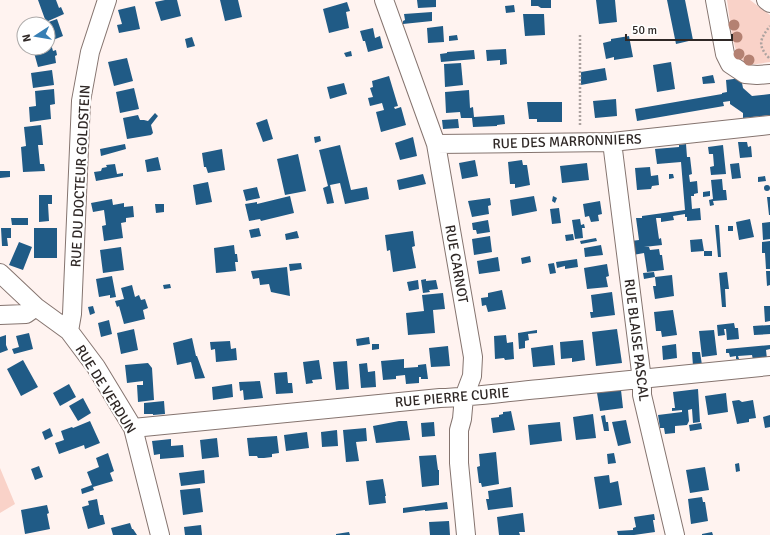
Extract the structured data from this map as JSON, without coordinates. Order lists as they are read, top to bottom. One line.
{"streets":{"street":["RUE DES MARRONNIERS","RUE DU DOCTEUR GOLDSTEIN","RUE CARNOT","RUE BLAISE PASCAL","RUE DE VERDUN","RUE PIERRE CURIE"]},"crossings":[["RUE DES MARRONNIERS","RUE CARNOT"],["RUE DES MARRONNIERS","RUE BLAISE PASCAL"],["RUE DU DOCTEUR GOLDSTEIN","RUE DE VERDUN"],["RUE CARNOT","RUE PIERRE CURIE"],["RUE BLAISE PASCAL","RUE PIERRE CURIE"],["RUE DE VERDUN","RUE PIERRE CURIE"]],"scale_bar":"50 m","north":"left"}
